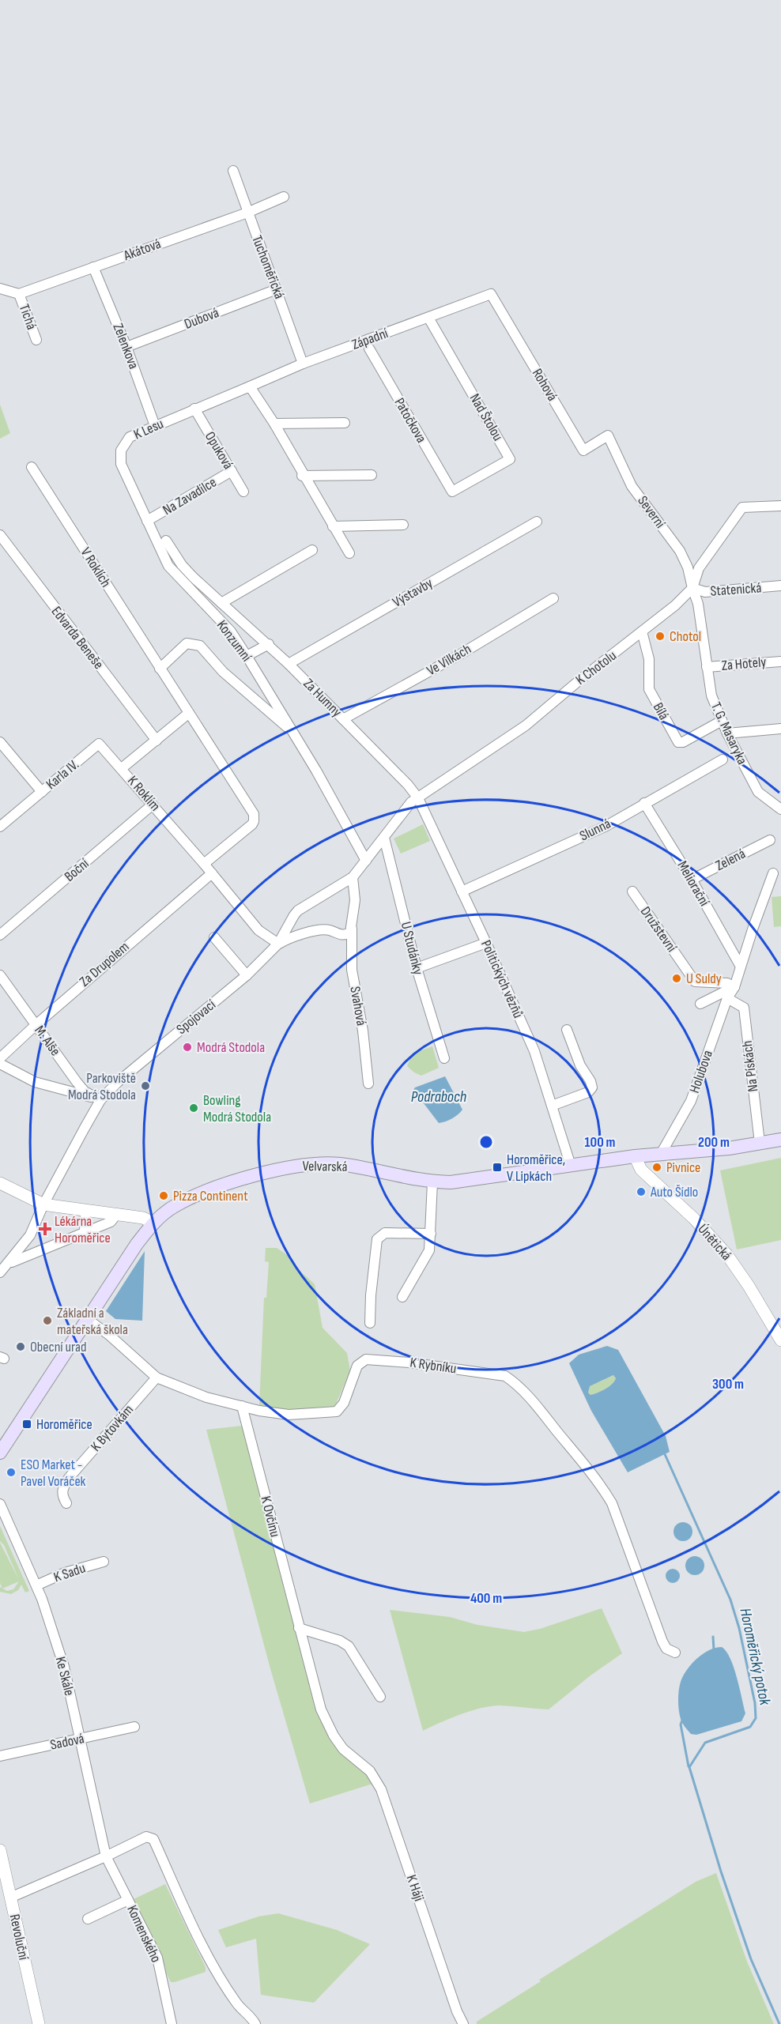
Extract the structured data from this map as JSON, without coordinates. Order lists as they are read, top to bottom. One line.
{"streets":{"main road":["Velvarská"],"street":["Akátová","Tuchoměřická","Tichá","Dubová","Západní","Zelenkova","Rohová","Nad Štolou","Patočkova","K Lesu","Opuková","Na Zavadilce","Severní","V Roklích","Statenická","Výstavby","Edvarda Beneše","Konzumní","Ve Vilkách","Za Hotely","K Chotolu","Za Humny","Bílá","T. G. Masaryka","Karla IV.","K Roklím","Slunná","Zelená","Boční","Meliorační","Družstevní","U Studánky","Za Drupolem","Politických vězňů","Svahová","Spojovací","M. Alše","Na Pískách","Holubova","Únětická","K Rybníku","K Bytovkám","K Ovčínu","K Sadu","Ke Skále","Sadová","K Háji","Komenského","Revoluční"]},"crossings":[["Akátová","Tuchoměřická"],["Akátová","Tichá"],["Akátová","Zelenkova"],["Tuchoměřická","Dubová"],["Tuchoměřická","Západní"],["Dubová","Zelenkova"],["Západní","Rohová"],["Západní","Nad Štolou"],["Západní","K Lesu"],["Zelenkova","K Lesu"],["Rohová","Severní"],["Nad Štolou","Patočkova"],["K Lesu","Opuková"],["K Lesu","Na Zavadilce"],["K Lesu","Konzumní"],["Opuková","Na Zavadilce"],["Severní","Statenická"],["Severní","K Chotolu"],["Severní","T. G. Masaryka"],["V Roklích","Konzumní"],["Statenická","K Chotolu"],["Statenická","T. G. Masaryka"],["Výstavby","Za Humny"],["Edvarda Beneše","K Roklím"],["Konzumní","Spojovací"],["Ve Vilkách","Za Humny"],["Za Hotely","T. G. Masaryka"],["K Chotolu","Za Humny"],["K Chotolu","Bílá"],["K Chotolu","T. G. Masaryka"],["K Chotolu","Politických vězňů"],["K Chotolu","Spojovací"],["Za Humny","Politických vězňů"],["Za Humny","Spojovací"],["Bílá","T. G. Masaryka"],["Karla IV.","K Roklím"],["K Roklím","Boční"],["K Roklím","Za Drupolem"],["K Roklím","Spojovací"],["Slunná","Meliorační"],["Slunná","Politických vězňů"],["Zelená","Meliorační"],["Meliorační","Holubova"],["Družstevní","Holubova"],["U Studánky","Spojovací"],["Za Drupolem","M. Alše"],["Politických vězňů","Spojovací"],["Politických vězňů","Velvarská"],["Svahová","Spojovací"],["Spojovací","M. Alše"],["Na Pískách","Holubova"],["Na Pískách","Velvarská"],["Holubova","Velvarská"],["Velvarská","Únětická"],["Velvarská","K Rybníku"],["K Rybníku","K Bytovkám"],["K Rybníku","K Ovčínu"],["K Ovčínu","K Háji"],["K Sadu","Ke Skále"],["Ke Skále","Sadová"],["Ke Skále","Komenského"]],"water":["Podraboch","Horoměřický potok"],"places":{"other":["Chotol","U Suldy","Modrá Stodola","Parkoviště Modrá Stodola","Bowling Modrá Stodola","Pivnice","Auto Šídlo","Pizza Continent","Základní a mateřská škola","Obecní urad","ESO Market - Pavel Voráček"],"transit":["Horoměřice, V Lipkách","Horoměřice"],"health":["Lékárna Horoměřice"]},"rings":["100 m","200 m","300 m","400 m"]}
